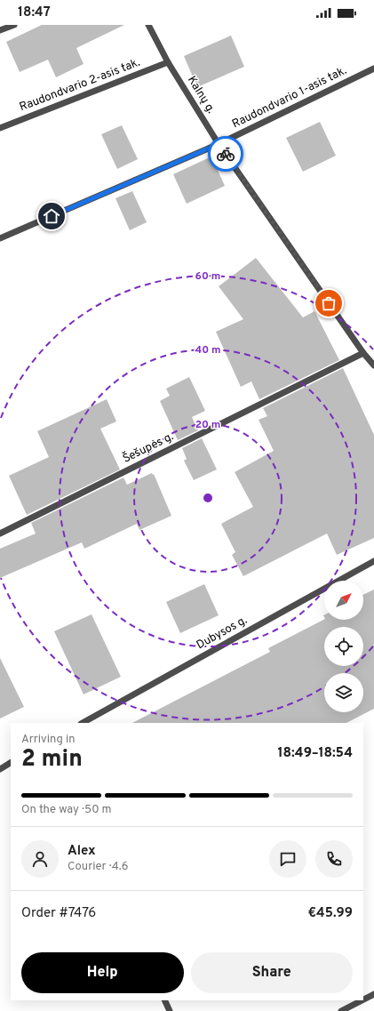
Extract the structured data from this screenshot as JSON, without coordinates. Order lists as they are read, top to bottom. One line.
{"streets":{"street":["Raudondvario 2-asis tak.","Kalnų g.","Raudondvario 1-asis tak.","Šešupės g.","Dubysos g."]},"crossings":[["Raudondvario 2-asis tak.","Kalnų g."],["Kalnų g.","Raudondvario 1-asis tak."],["Kalnų g.","Šešupės g."]],"north":"top right","page":{"status":"18:47","heading":["2 min","Arriving in","18:49–18:54"],"panel":["Alex","Courier · 4.6","Order #7476","€45.99"],"bar":"On the way · 50 m","buttons":["Help","Share"]},"rings":["60 m","40 m","20 m"]}
